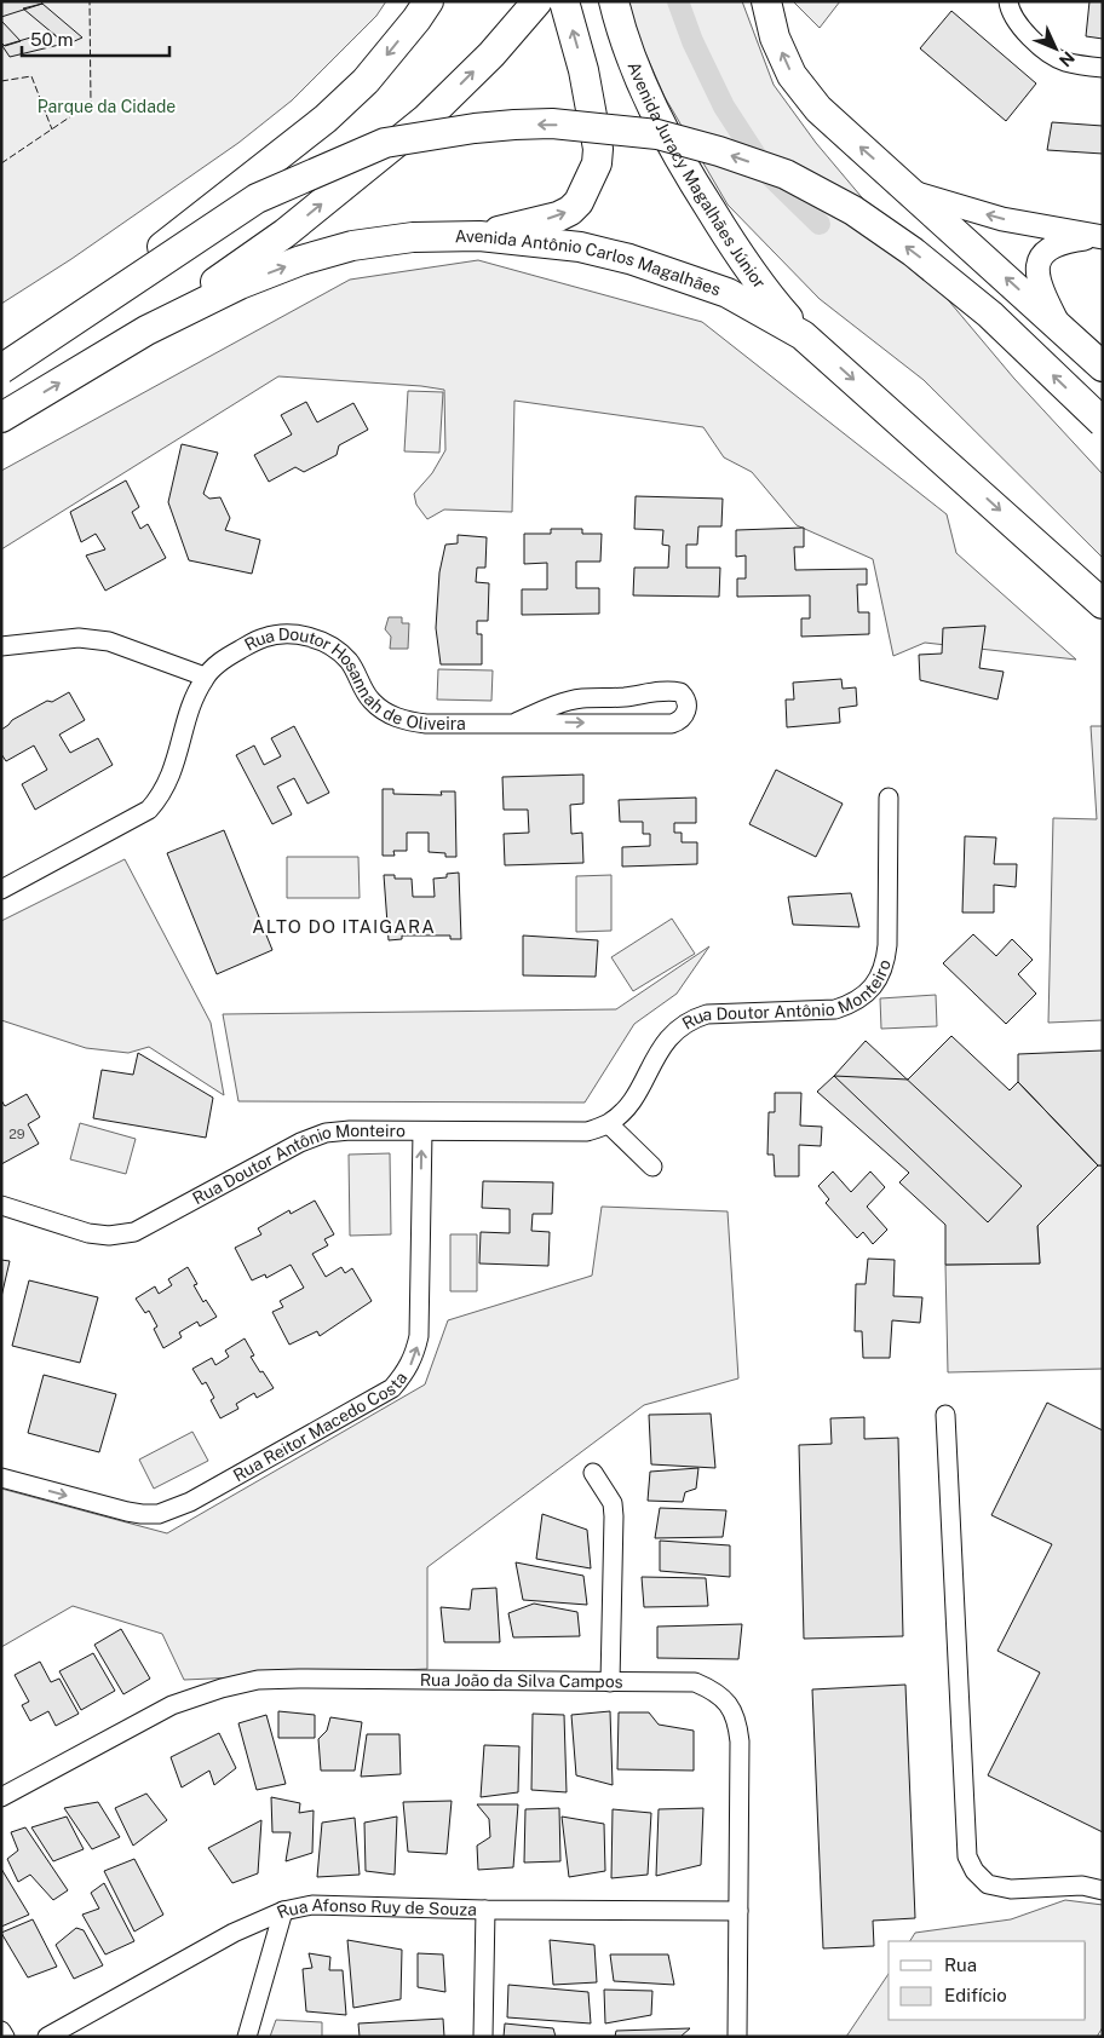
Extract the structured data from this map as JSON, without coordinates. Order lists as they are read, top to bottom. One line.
{"streets":{"main road":["Avenida Juracy Magalhães Júnior","Avenida Antônio Carlos Magalhães"],"street":["Rua Doutor Hosannah de Oliveira","Rua Doutor Antônio Monteiro","Rua Reitor Macedo Costa","Rua João da Silva Campos","Rua Afonso Ruy de Souza"]},"crossings":[["Avenida Juracy Magalhães Júnior","Avenida Antônio Carlos Magalhães"],["Rua Doutor Antônio Monteiro","Rua Reitor Macedo Costa"],["Rua João da Silva Campos","Rua Afonso Ruy de Souza"]],"one_way":["Avenida Antônio Carlos Magalhães"],"districts":["ALTO DO ITAIGARA"],"parks":["Parque da Cidade"],"house_numbers":["29"],"legend":["Rua","Edifício"],"scale_bar":"50 m","north":"bottom right"}
